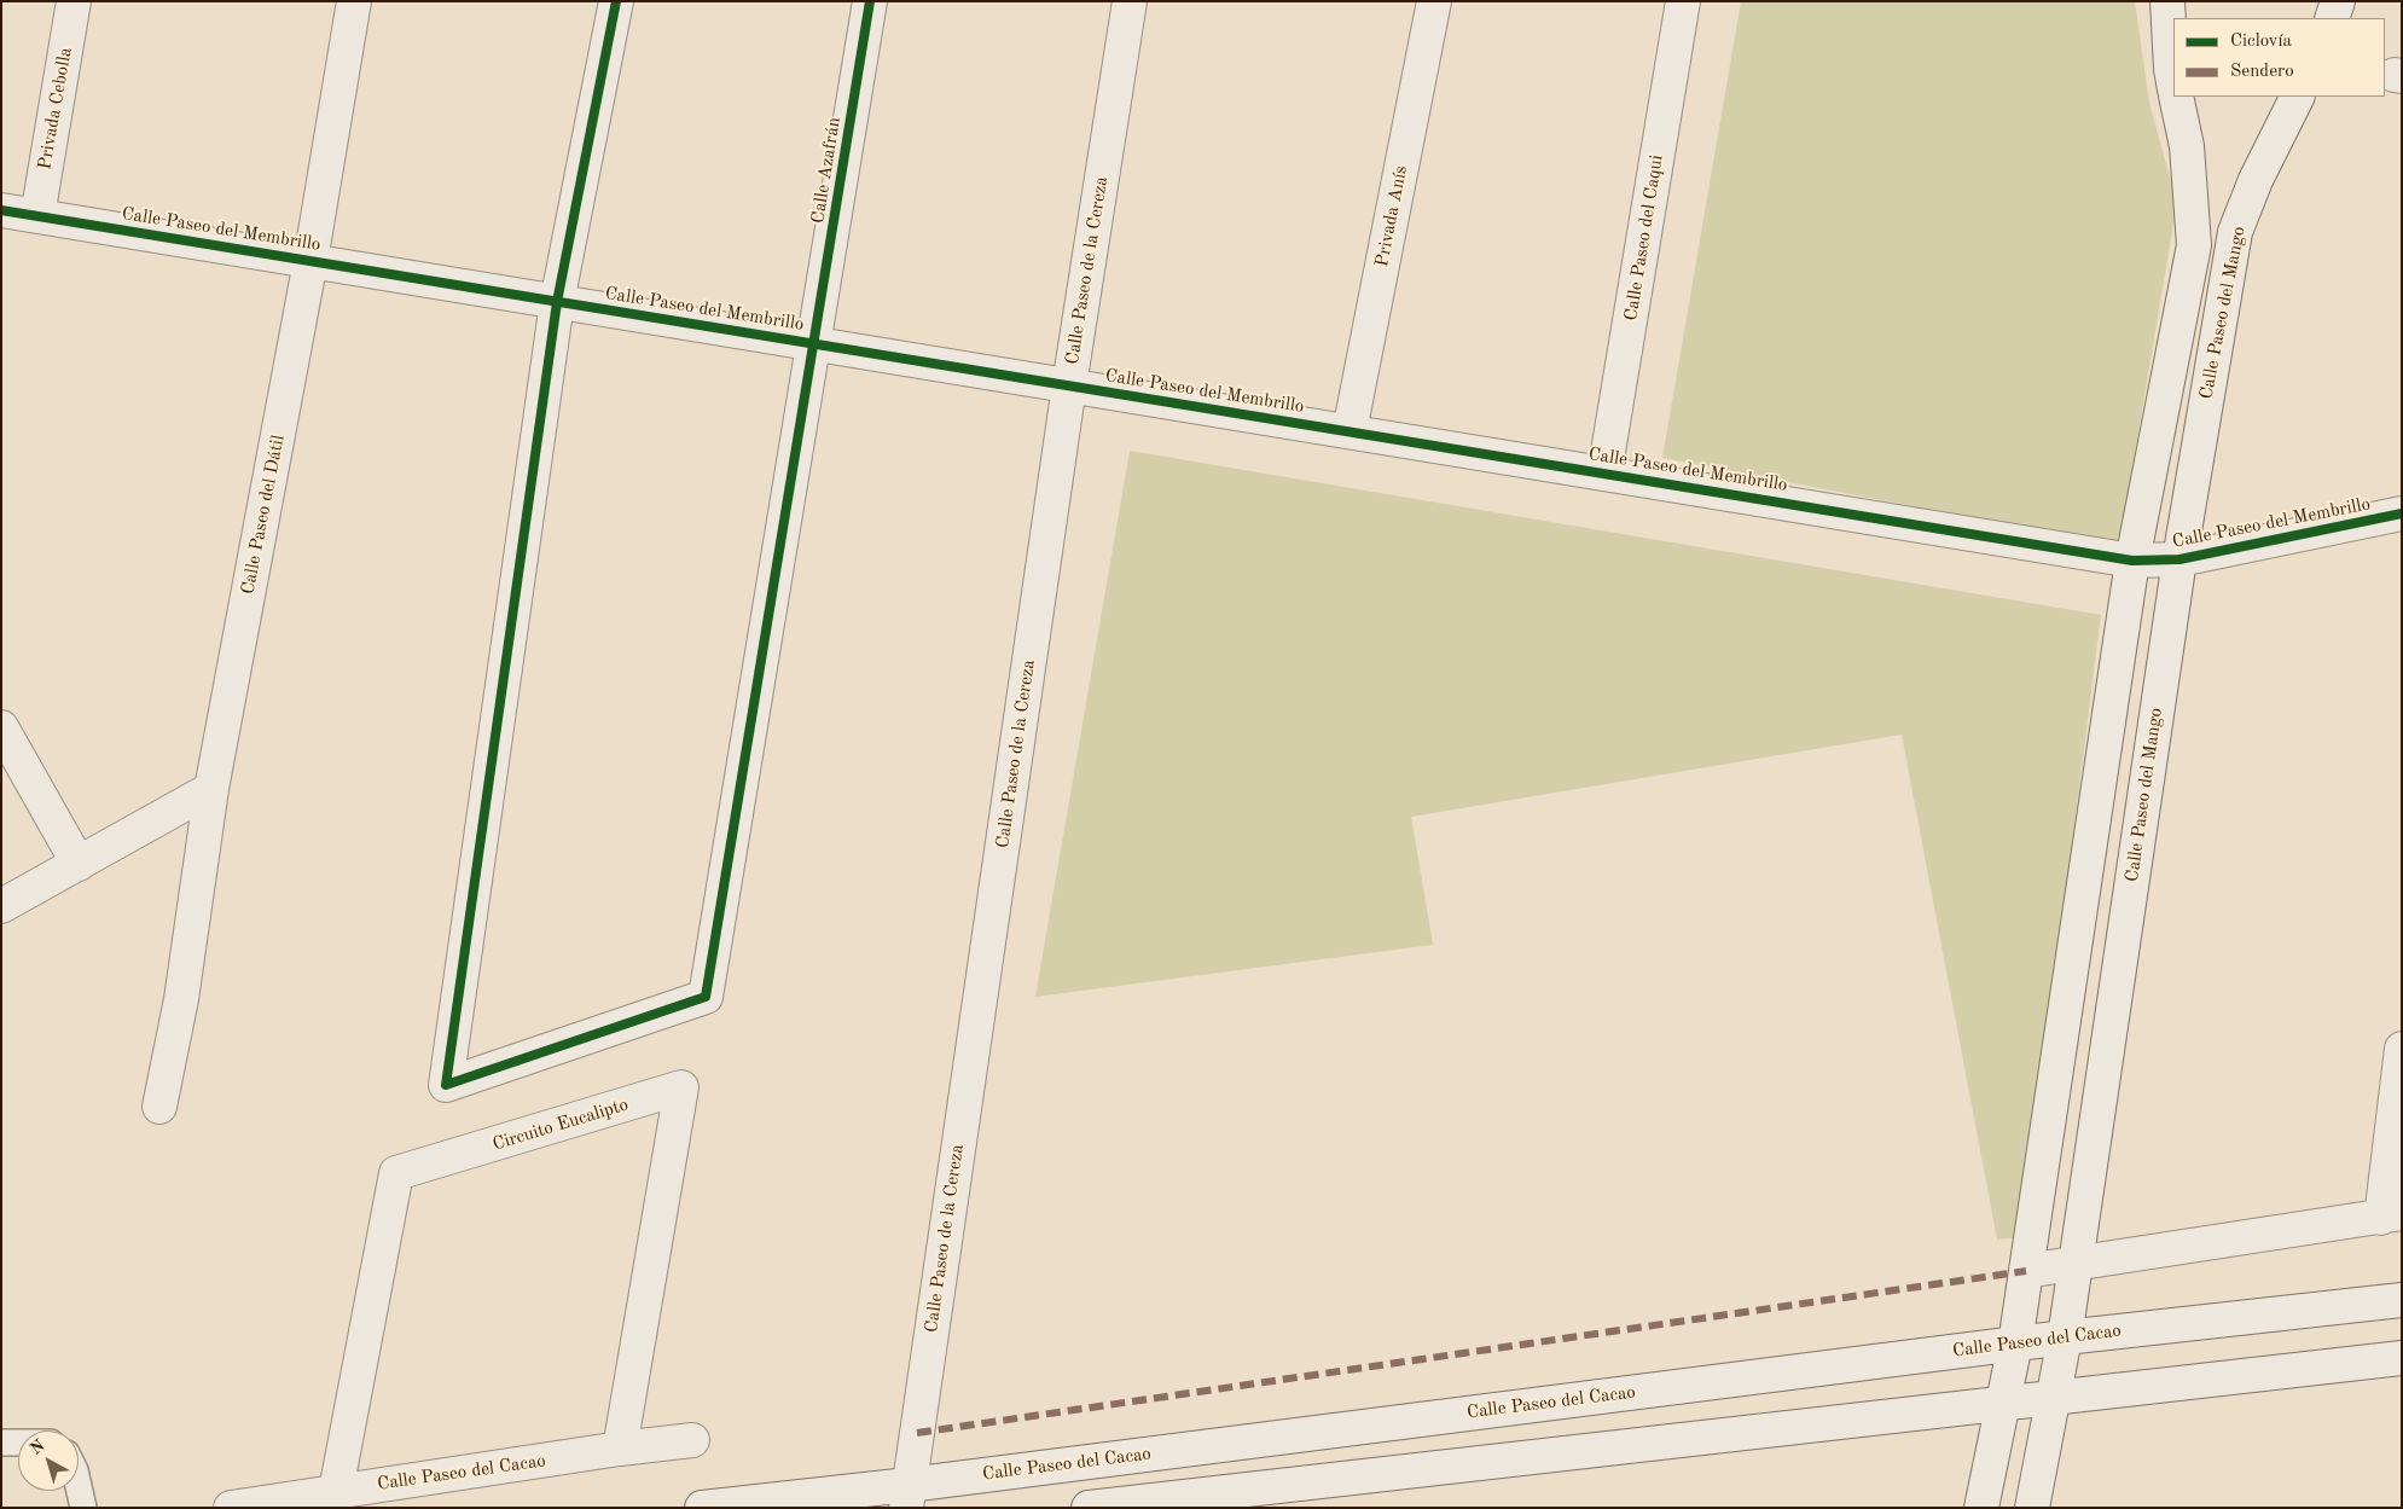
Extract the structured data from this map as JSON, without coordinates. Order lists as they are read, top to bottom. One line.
{"streets":{"street":["Privada Cebolla","Calle Azafrán","Privada Anís","Calle Paseo del Membrillo","Calle Paseo del Caqui","Calle Paseo de la Cereza","Calle Paseo del Mango","Calle Paseo del Dátil","Circuito Eucalipto","Calle Paseo del Cacao"]},"crossings":[["Privada Cebolla","Calle Paseo del Membrillo"],["Calle Azafrán","Calle Paseo del Membrillo"],["Privada Anís","Calle Paseo del Membrillo"],["Calle Paseo del Membrillo","Calle Paseo del Caqui"],["Calle Paseo del Membrillo","Calle Paseo de la Cereza"],["Calle Paseo del Membrillo","Calle Paseo del Mango"],["Calle Paseo del Membrillo","Calle Paseo del Dátil"],["Calle Paseo de la Cereza","Calle Paseo del Cacao"],["Calle Paseo del Mango","Calle Paseo del Cacao"],["Circuito Eucalipto","Calle Paseo del Cacao"]],"legend":["Ciclovía","Sendero"],"north":"top left"}
